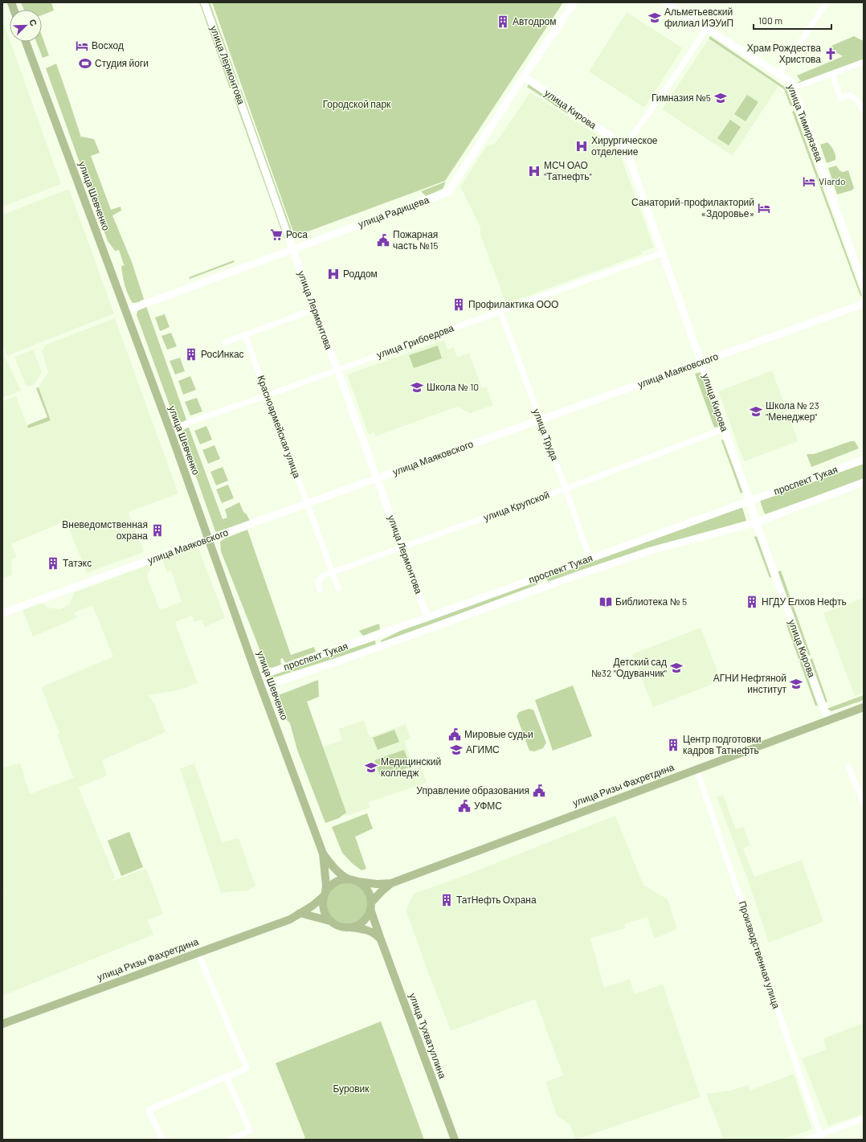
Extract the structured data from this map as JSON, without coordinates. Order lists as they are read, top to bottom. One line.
{"streets":{"main road":["улица Шевченко","улица Ризы Фахретдина","улица Тухватуллина"],"street":["улица Лермонтова","улица Кирова","улица Тимирязева","улица Радищева","улица Грибоедова","улица Маяковского","Красноармейская улица","улица Труда","проспект Тукая","улица Крупской","Производственная улица"]},"crossings":[["улица Лермонтова","улица Радищева"],["улица Лермонтова","улица Грибоедова"],["улица Лермонтова","улица Маяковского"],["улица Лермонтова","проспект Тукая"],["улица Лермонтова","улица Крупской"],["улица Кирова","улица Радищева"],["улица Кирова","улица Грибоедова"],["улица Кирова","улица Маяковского"],["улица Кирова","проспект Тукая"],["улица Кирова","улица Крупской"],["улица Кирова","улица Ризы Фахретдина"],["улица Шевченко","улица Радищева"],["улица Шевченко","улица Грибоедова"],["улица Шевченко","улица Маяковского"],["улица Шевченко","проспект Тукая"],["улица Грибоедова","Красноармейская улица"],["улица Грибоедова","улица Труда"],["улица Маяковского","Красноармейская улица"],["улица Маяковского","улица Труда"],["Красноармейская улица","улица Крупской"],["улица Труда","проспект Тукая"],["улица Труда","улица Крупской"],["улица Ризы Фахретдина","Производственная улица"],["улица Ризы Фахретдина","улица Тухватуллина"]],"parks":["Городской парк","Буровик"],"places":{"school or university":["Альметьевский филиал ИЭУиП","Гимназия №5","Школа № 10","Школа № 23 \"Менеджер\"","Детский сад №32 \"Одуванчик\"","АГНИ Нефтяной институт","АГИМС","Медицинский колледж"],"building":["Автодром","Профилактика ООО","РосИнкас","Вневедомственная охрана","Татэкс","НГДУ Елхов Нефть","Центр подготовки кадров Татнефть","ТатНефть Охрана"],"hotel":["Восход","Viardo","Санаторий-профилакторий «Здоровье»"],"church":["Храм Рождества Христова"],"sports":["Студия йоги"],"hospital":["Хирургическое отделение","МСЧ ОАО \"Татнефть\"","Роддом"],"supermarket":["Роса"],"public building":["Пожарная часть №15","Мировые судьи","Управление образования","УФМС"],"library":["Библиотека № 5"]},"scale_bar":"100 m","north":"top right"}
